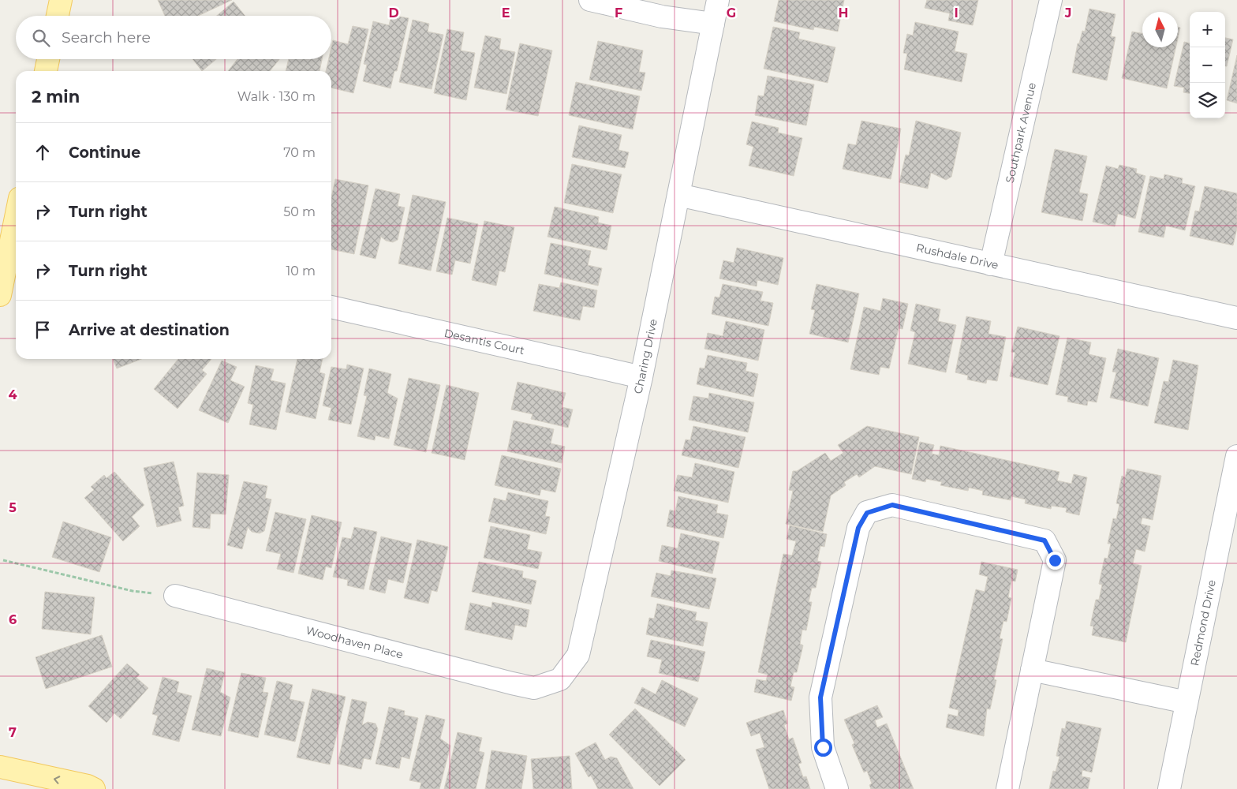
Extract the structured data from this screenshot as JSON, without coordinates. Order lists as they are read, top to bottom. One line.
{"streets":{"street":["Southpark Avenue","Rushdale Drive","Desantis Court","Charing Drive","Redmond Drive","Woodhaven Place"]},"crossings":[["Southpark Avenue","Rushdale Drive"],["Rushdale Drive","Charing Drive"],["Desantis Court","Charing Drive"],["Charing Drive","Woodhaven Place"]],"north":"top","page":{"map_buttons":["+","−"],"search":"Search here","heading":["2 min","Walk · 130 m"],"list":[["Continue","70 m"],["Turn right","50 m"],["Turn right","10 m"],"Arrive at destination"]},"grid":{"columns":["D","E","F","G","H","I","J"],"rows":["4","5","6","7"]}}
